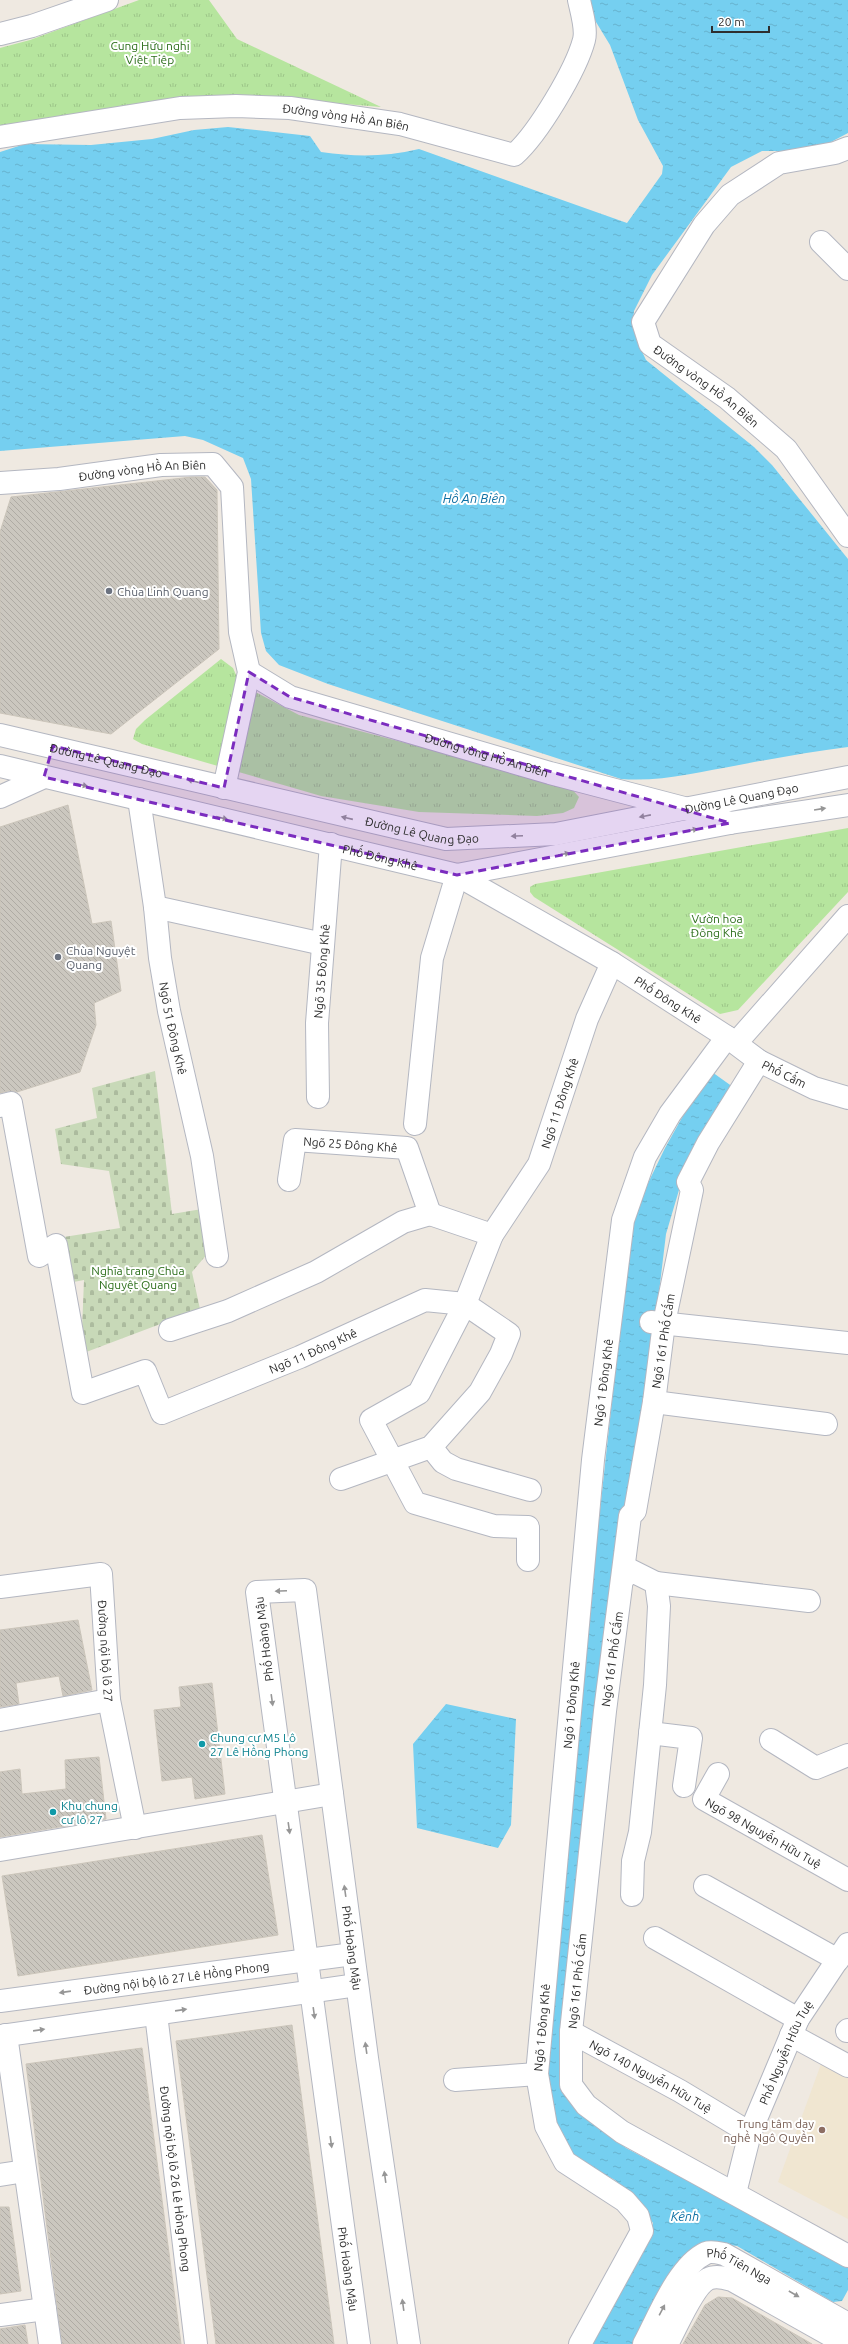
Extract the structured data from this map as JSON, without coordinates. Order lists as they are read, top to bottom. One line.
{"streets":{"street":["Đường vòng Hồ An Biên","Đường Lê Quang Đạo","Phố Đông Khê","Ngõ 35 Đông Khê","Ngõ 51 Đông Khê","Phố Cấm","Ngõ 11 Đông Khê","Ngõ 25 Đông Khê","Ngõ 161 Phố Cấm","Ngõ 1 Đông Khê","Phố Hoàng Mậu","Đường nội bộ lô 27","Ngõ 98 Nguyễn Hữu Tuệ","Đường nội bộ lô 27 Lê Hồng Phong","Phố Nguyễn Hữu Tuệ","Ngõ 140 Nguyễn Hữu Tuệ","Đường nội bộ lô 26 Lê Hồng Phong","Phố Tiên Nga"]},"crossings":[["Đường vòng Hồ An Biên","Đường Lê Quang Đạo"],["Đường Lê Quang Đạo","Phố Đông Khê"],["Phố Đông Khê","Ngõ 35 Đông Khê"],["Phố Đông Khê","Ngõ 51 Đông Khê"],["Phố Đông Khê","Phố Cấm"],["Phố Đông Khê","Ngõ 11 Đông Khê"],["Phố Đông Khê","Ngõ 1 Đông Khê"],["Phố Cấm","Ngõ 1 Đông Khê"],["Ngõ 161 Phố Cấm","Phố Nguyễn Hữu Tuệ"],["Ngõ 161 Phố Cấm","Ngõ 140 Nguyễn Hữu Tuệ"],["Phố Hoàng Mậu","Đường nội bộ lô 27 Lê Hồng Phong"],["Phố Nguyễn Hữu Tuệ","Ngõ 140 Nguyễn Hữu Tuệ"]],"water":["Hồ An Biên","Kênh"],"parks":["Cung Hữu nghị Việt Tiệp","Vườn hoa Đông Khê","Nghĩa trang Chùa Nguyệt Quang"],"places":["Chùa Linh Quang","Chùa Nguyệt Quang","Chung cư M5 Lô 27 Lê Hồng Phong","Khu chung cư lô 27","Trung tâm dạy nghề Ngô Quyền"],"scale_bar":"20 m"}
